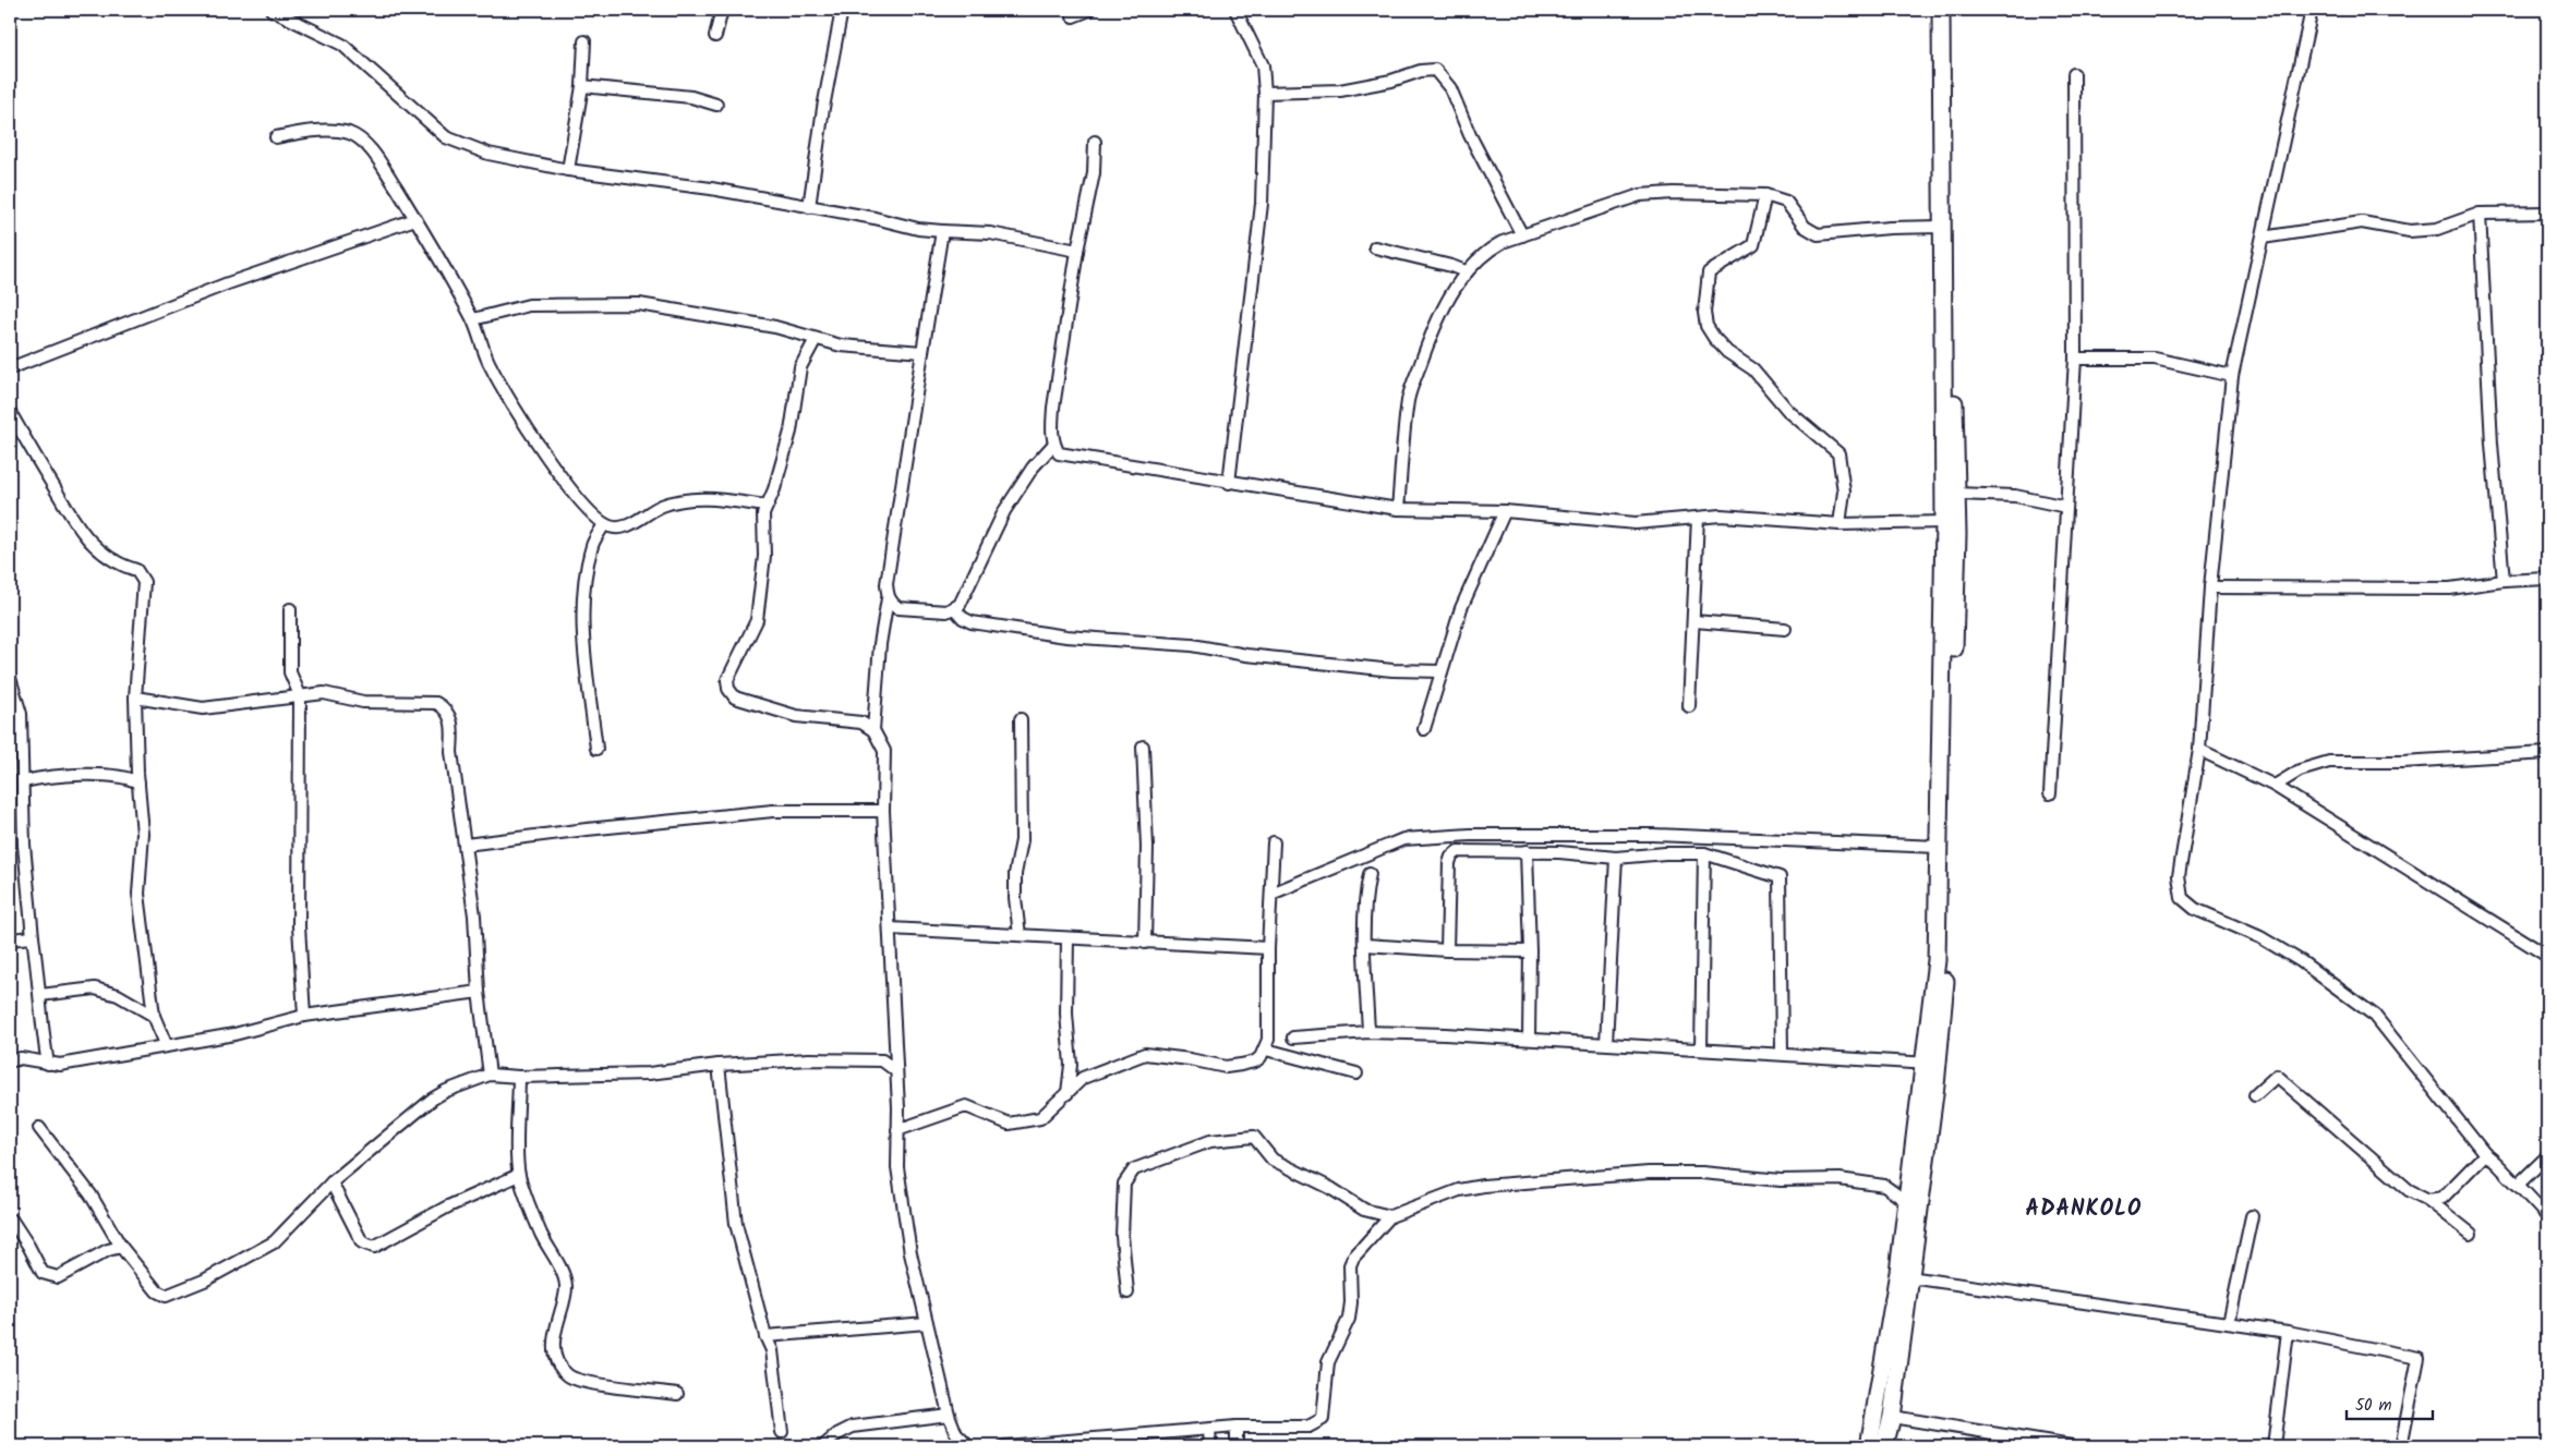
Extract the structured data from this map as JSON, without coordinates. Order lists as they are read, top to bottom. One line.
{"districts":["ADANKOLO"],"scale_bar":"50 m"}
